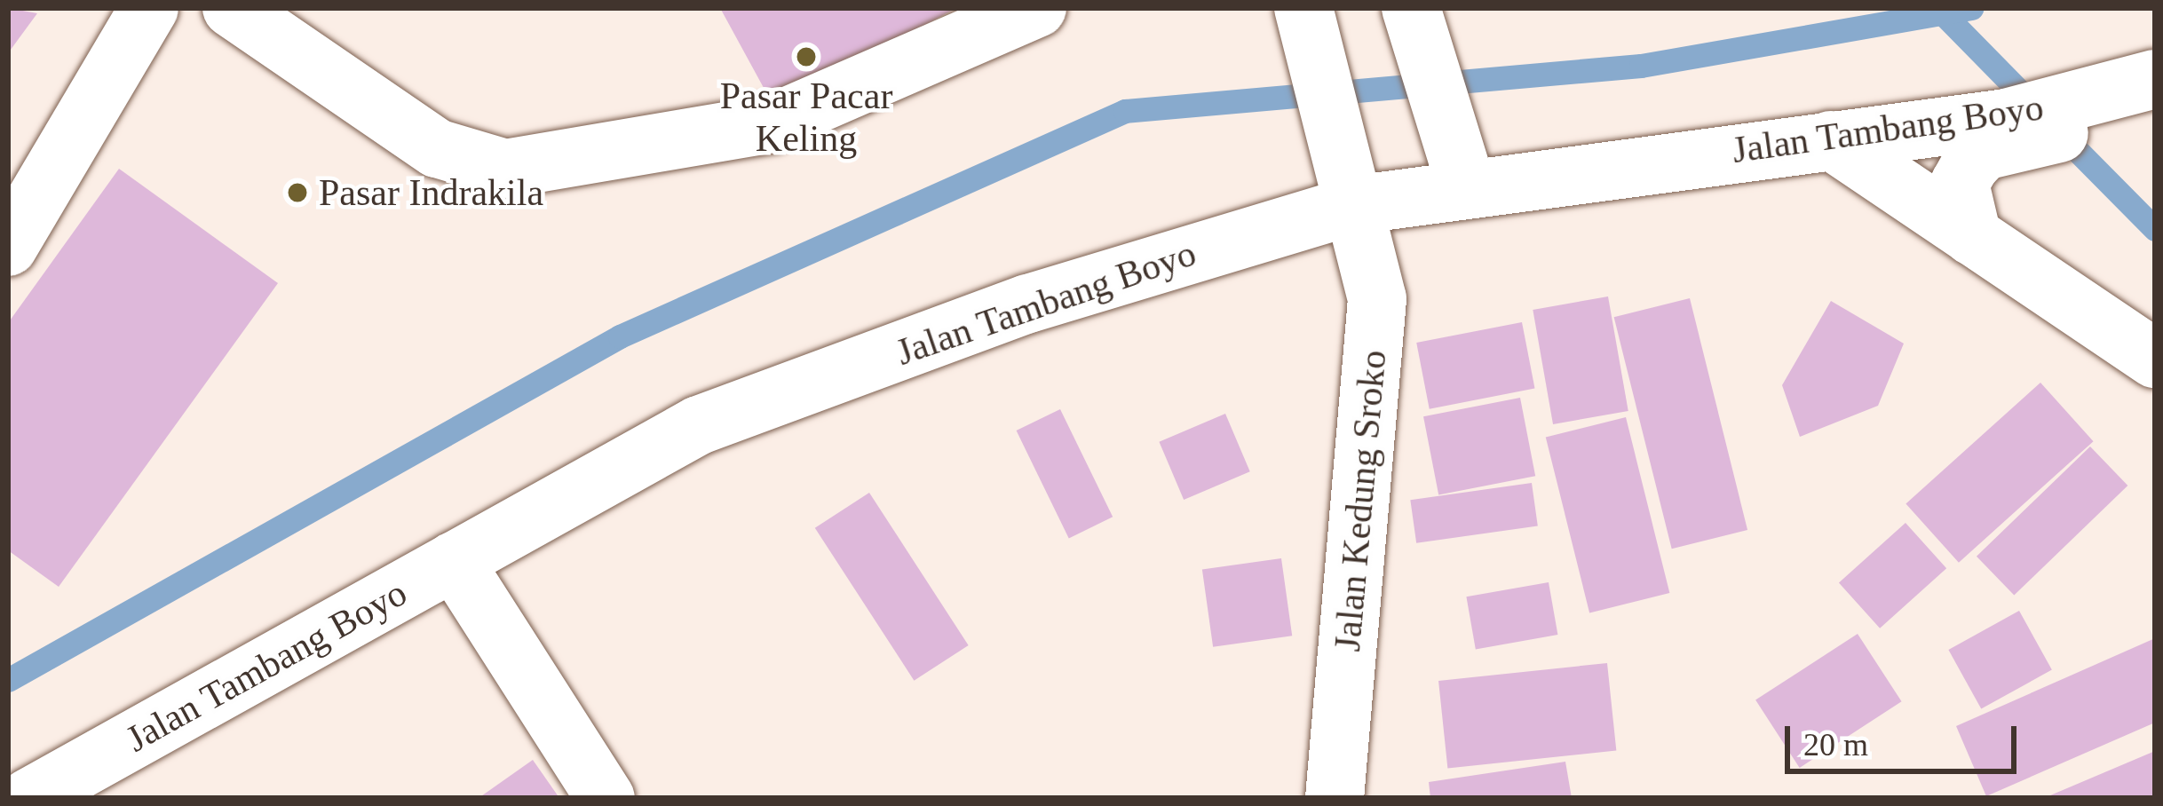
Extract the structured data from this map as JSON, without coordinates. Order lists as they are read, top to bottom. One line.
{"streets":{"main road":["Jalan Tambang Boyo","Jalan Kedung Sroko"]},"crossings":[["Jalan Tambang Boyo","Jalan Kedung Sroko"]],"places":["Pasar Pacar Keling","Pasar Indrakila"],"scale_bar":"20 m"}
